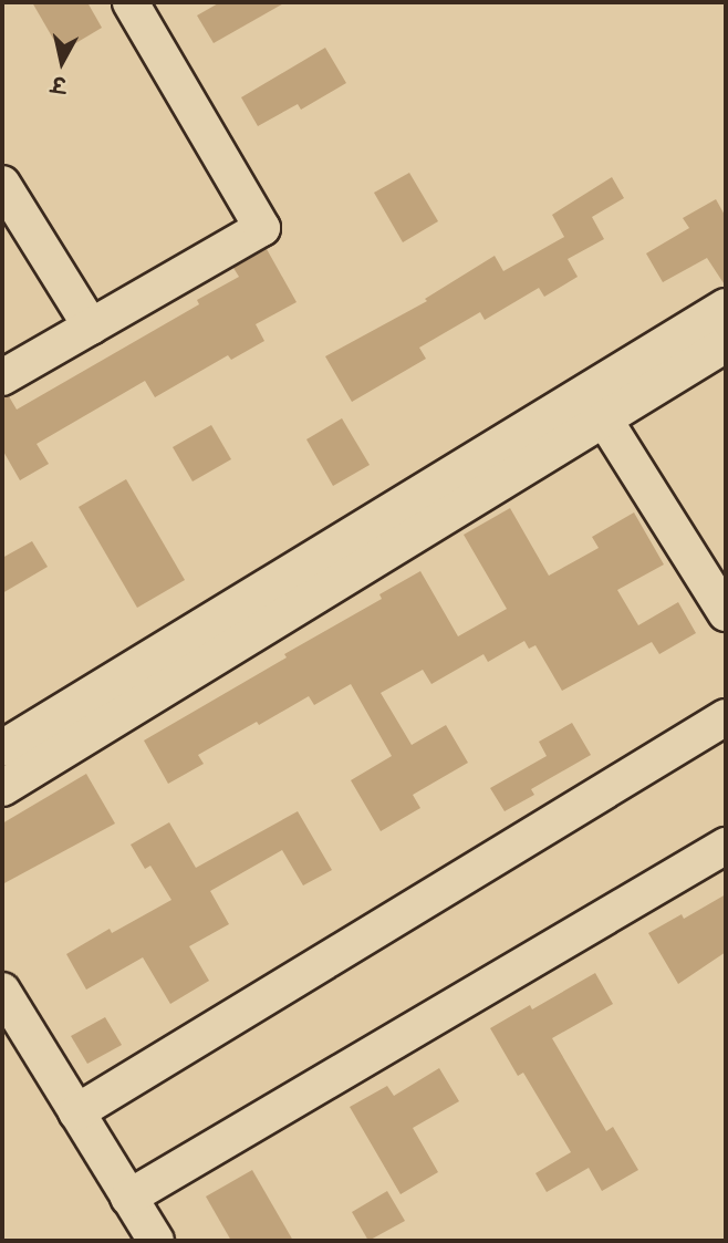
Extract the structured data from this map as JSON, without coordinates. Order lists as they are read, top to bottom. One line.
{"north":"bottom"}
